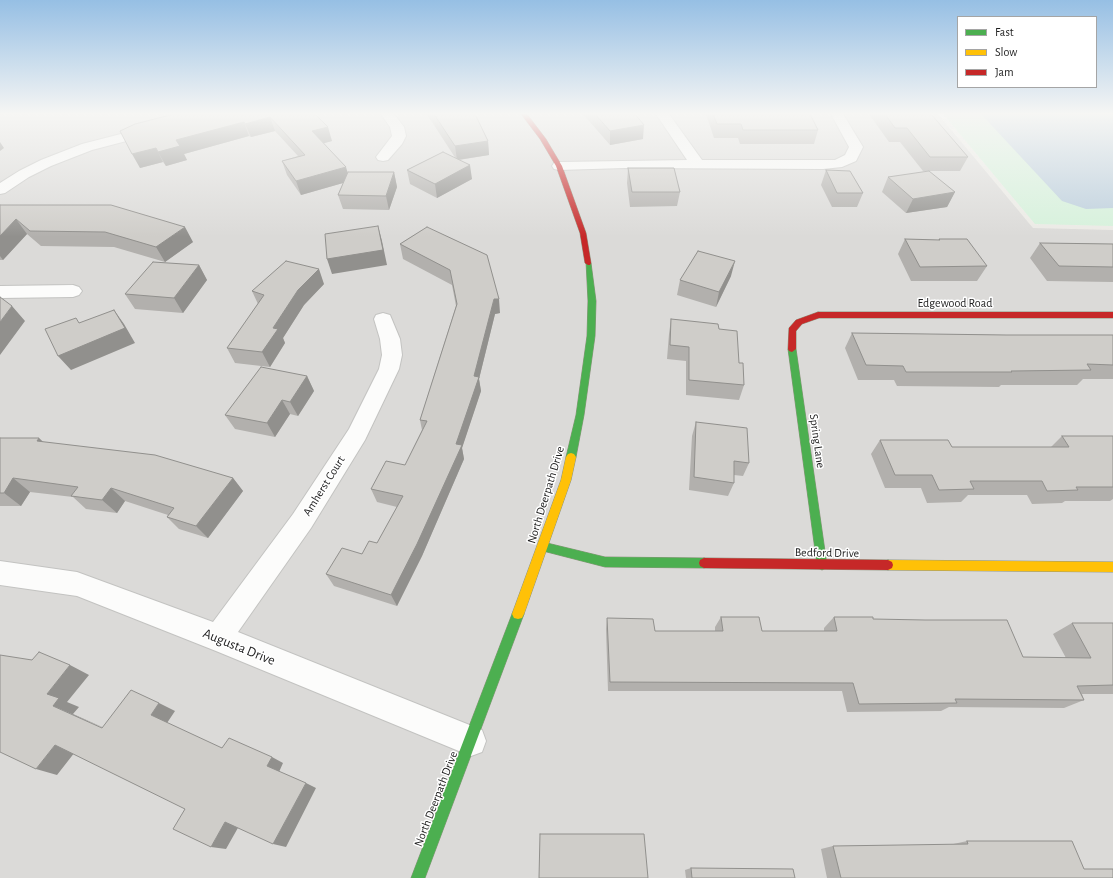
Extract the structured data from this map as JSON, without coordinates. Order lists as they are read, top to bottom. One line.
{"streets":{"street":["Edgewood Road","Spring Lane","Amherst Court","North Deerpath Drive","Bedford Drive","Augusta Drive"]},"crossings":[["Edgewood Road","Spring Lane"],["Spring Lane","Bedford Drive"],["Amherst Court","Augusta Drive"],["North Deerpath Drive","Bedford Drive"],["North Deerpath Drive","Augusta Drive"]],"legend":["Fast","Slow","Jam"]}
